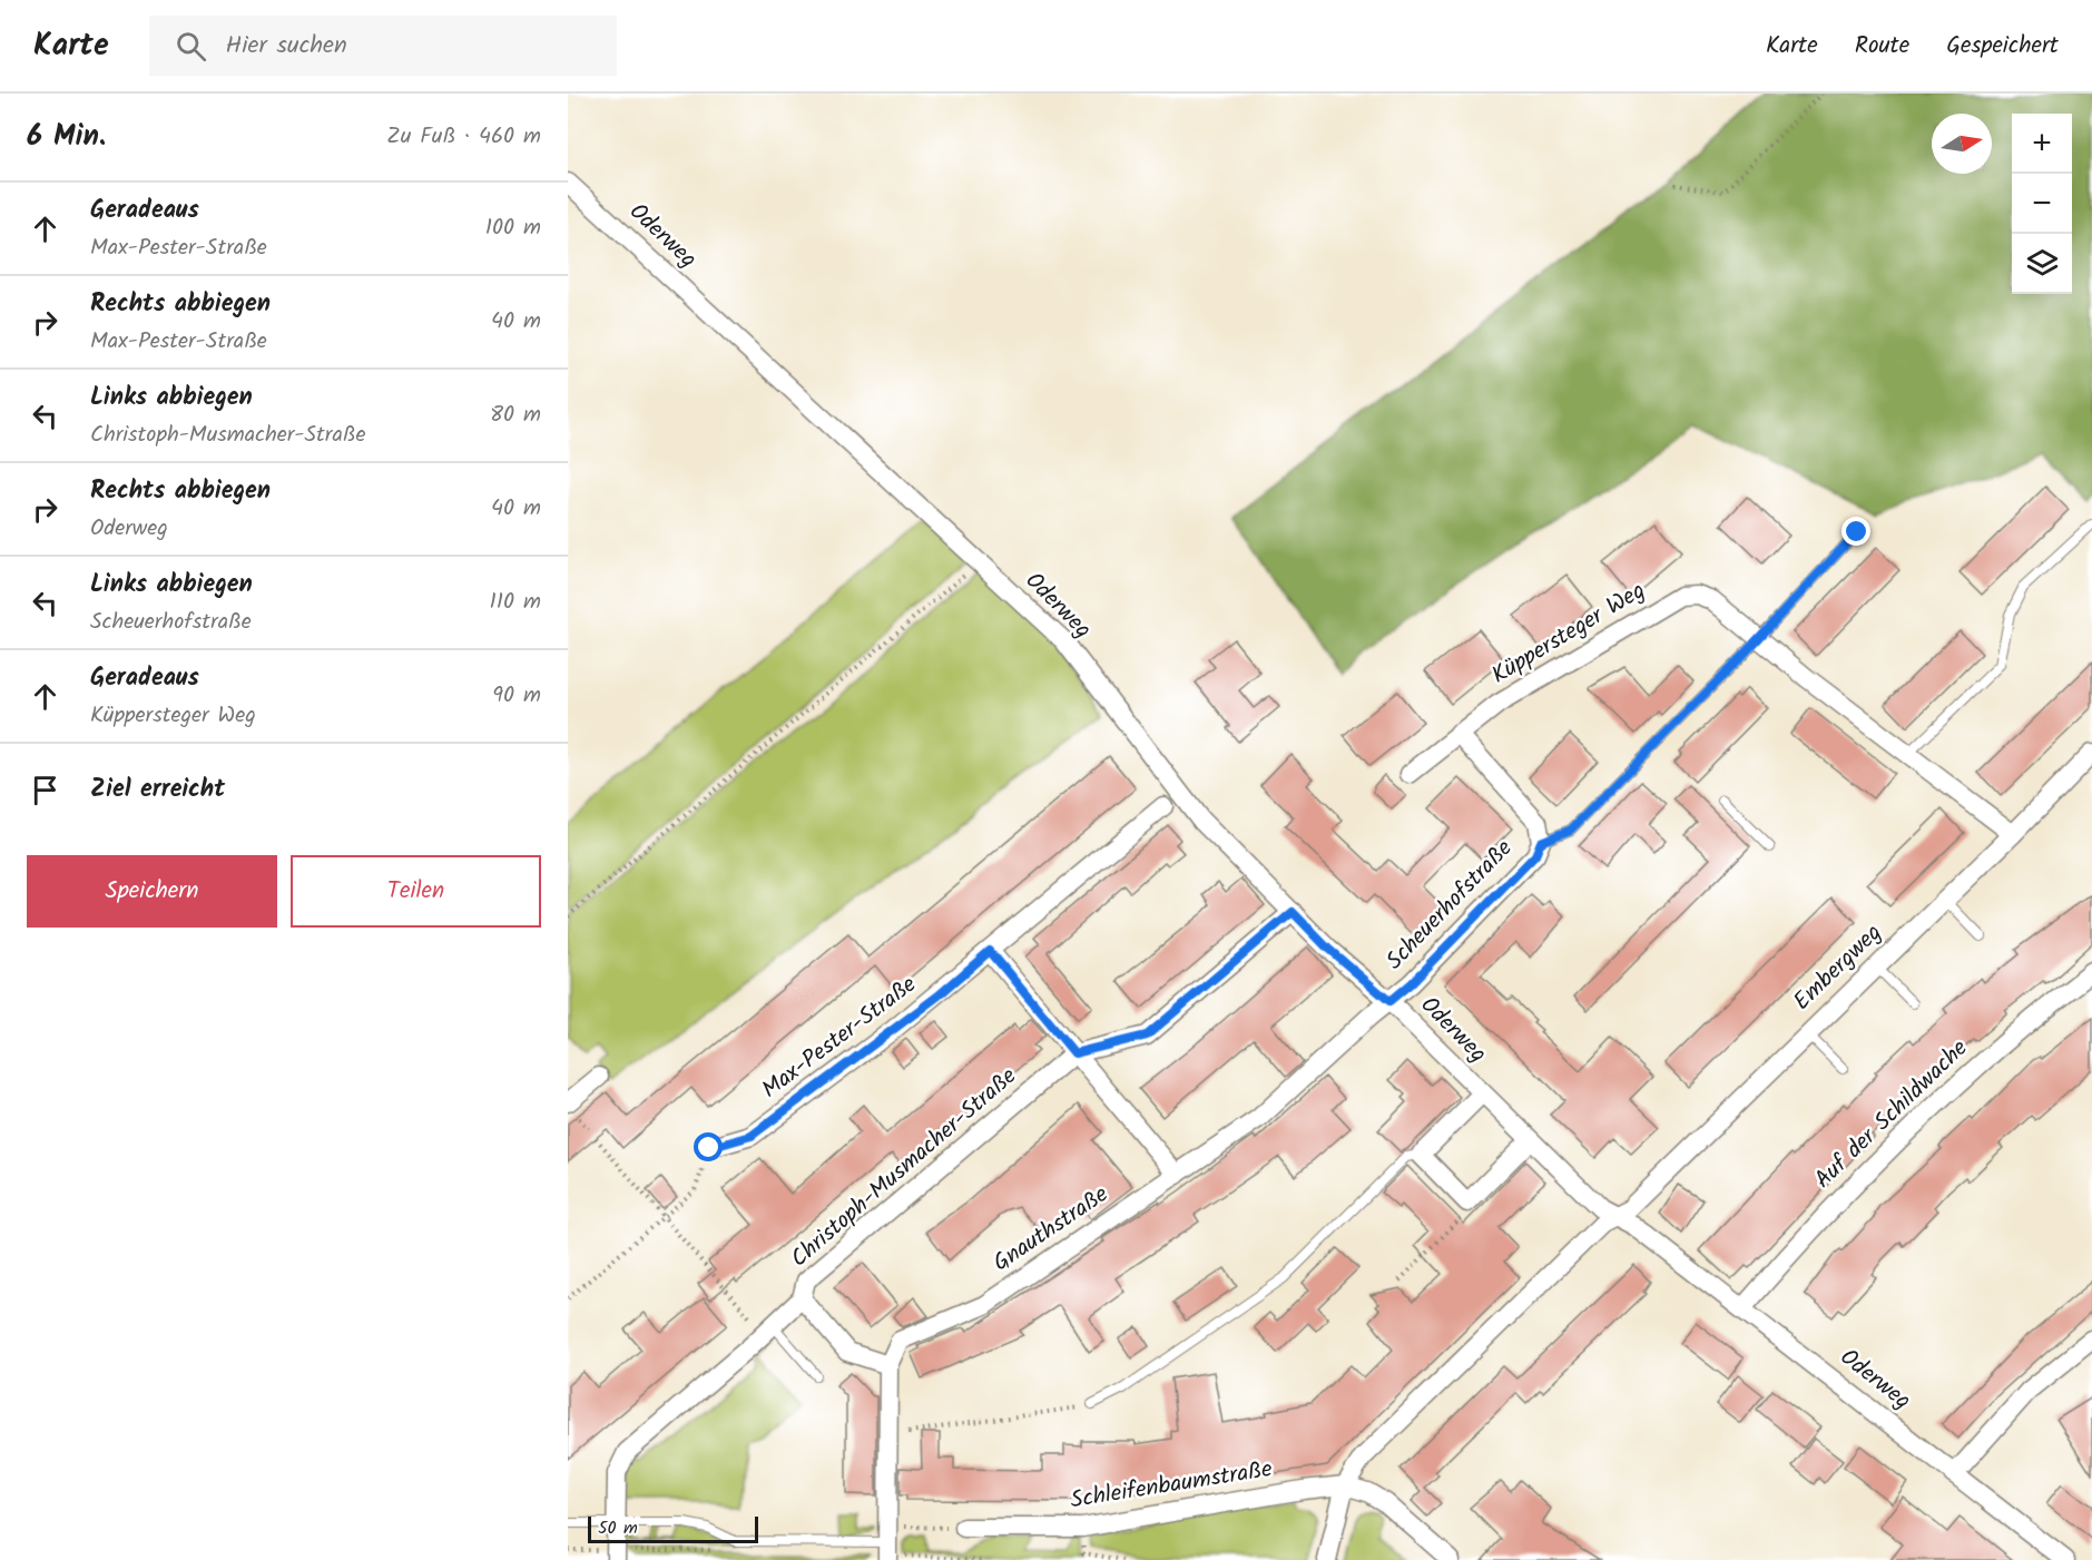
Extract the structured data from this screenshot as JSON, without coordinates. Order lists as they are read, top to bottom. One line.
{"streets":{"street":["Oderweg","Küppersteger Weg","Scheuerhofstraße","Embergweg","Max-Pester-Straße","Auf der Schildwache","Christoph-Musmacher-Straße","Gnauthstraße","Schleifenbaumstraße"]},"crossings":[["Oderweg","Scheuerhofstraße"],["Oderweg","Embergweg"],["Oderweg","Auf der Schildwache"],["Oderweg","Christoph-Musmacher-Straße"],["Oderweg","Gnauthstraße"],["Küppersteger Weg","Scheuerhofstraße"],["Küppersteger Weg","Embergweg"],["Scheuerhofstraße","Gnauthstraße"]],"scale_bar":"50 m","north":"right","page":{"header":"Karte","search":"Hier suchen","nav":["Karte","Route","Gespeichert"],"heading":["6 Min.","Zu Fuß · 460 m"],"map_buttons":["+","−"],"list":[["Geradeaus","Max-Pester-Straße","100 m"],["Rechts abbiegen","Max-Pester-Straße","40 m"],["Links abbiegen","Christoph-Musmacher-Straße","80 m"],["Rechts abbiegen","Oderweg","40 m"],["Links abbiegen","Scheuerhofstraße","110 m"],["Geradeaus","Küppersteger Weg","90 m"],"Ziel erreicht"],"buttons":["Speichern","Teilen"],"scale":"50 m"}}
